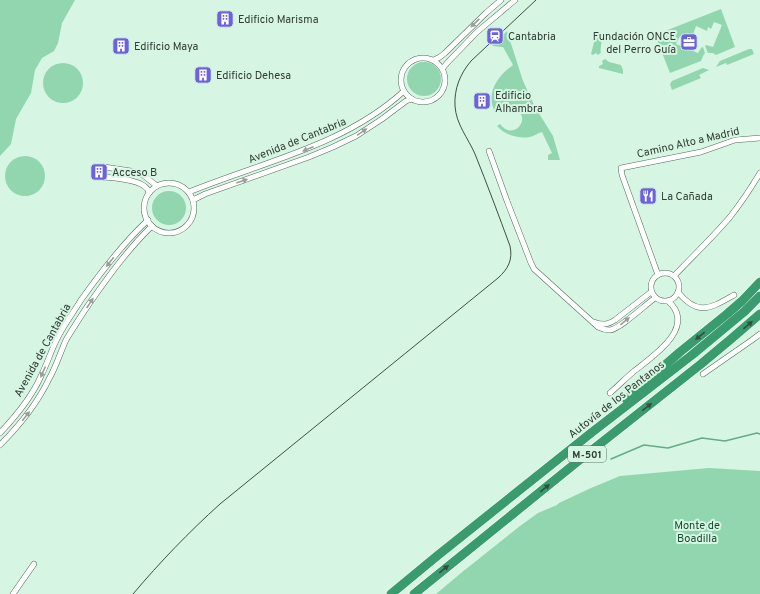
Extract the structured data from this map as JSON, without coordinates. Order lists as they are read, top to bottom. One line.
{"streets":{"highway":["Autovía de los Pantanos","M-501"],"street":["Avenida de Cantabria","Camino Alto a Madrid"]},"parks":["Monte de Boadilla"],"places":{"building":["Edificio Marisma","Edificio Maya","Edificio Dehesa","Edificio Alhambra","Acceso B"],"station":["Cantabria"],"office":["Fundación ONCE del Perro Guía"],"restaurant":["La Cañada"]}}
